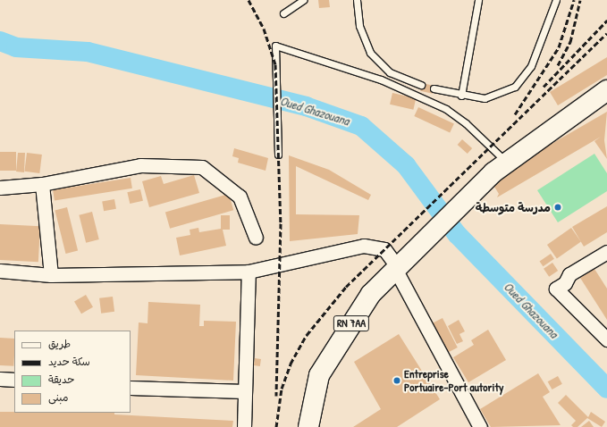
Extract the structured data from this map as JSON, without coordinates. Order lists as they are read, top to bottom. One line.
{"streets":{"main road":["RN 7AA"]},"water":["Oued Ghazouana"],"places":["مدرسة متوسطة","Entreprise Portuaire-Port autority"],"legend":["طريق","سكة حديد","حديقة","مبنى"]}
